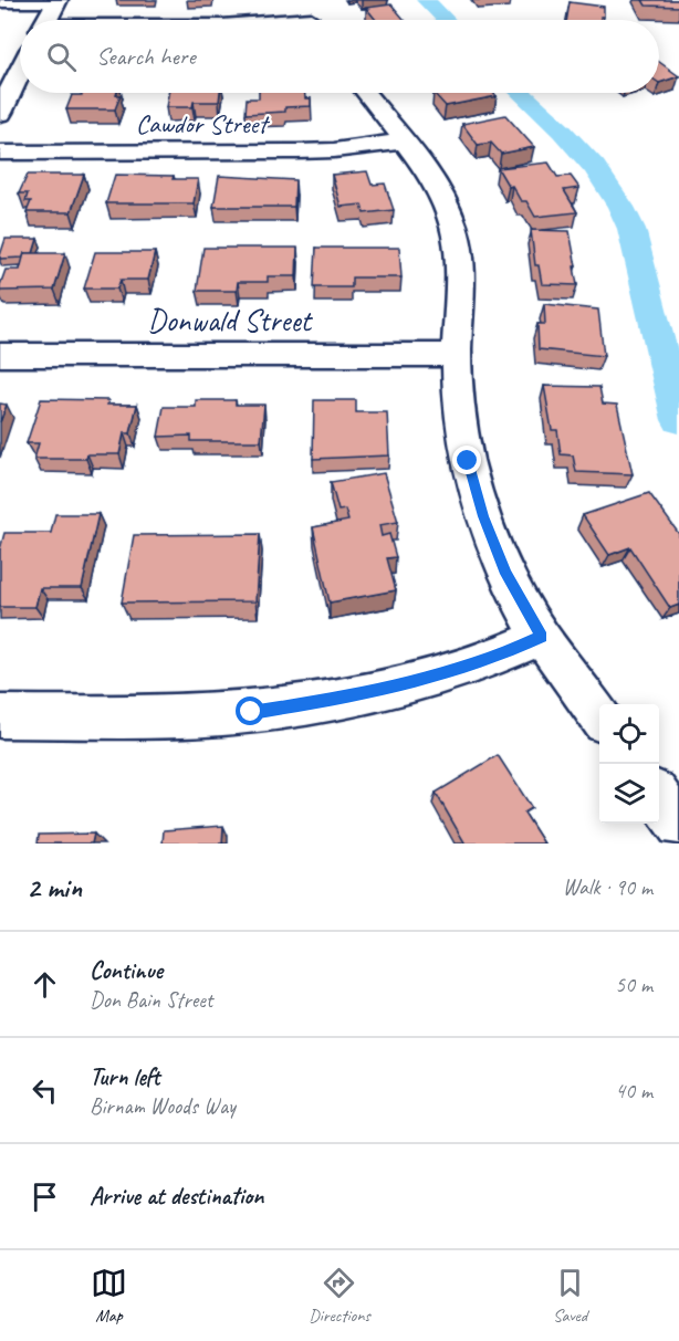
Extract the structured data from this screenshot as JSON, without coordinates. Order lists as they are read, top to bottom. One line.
{"streets":{"street":["Cawdor Street","Donwald Street"]},"page":{"search":"Search here","heading":["2 min","Walk · 90 m"],"list":[["Continue","Don Bain Street","50 m"],["Turn left","Birnam Woods Way","40 m"],"Arrive at destination"],"nav":["Map","Directions","Saved"]}}
